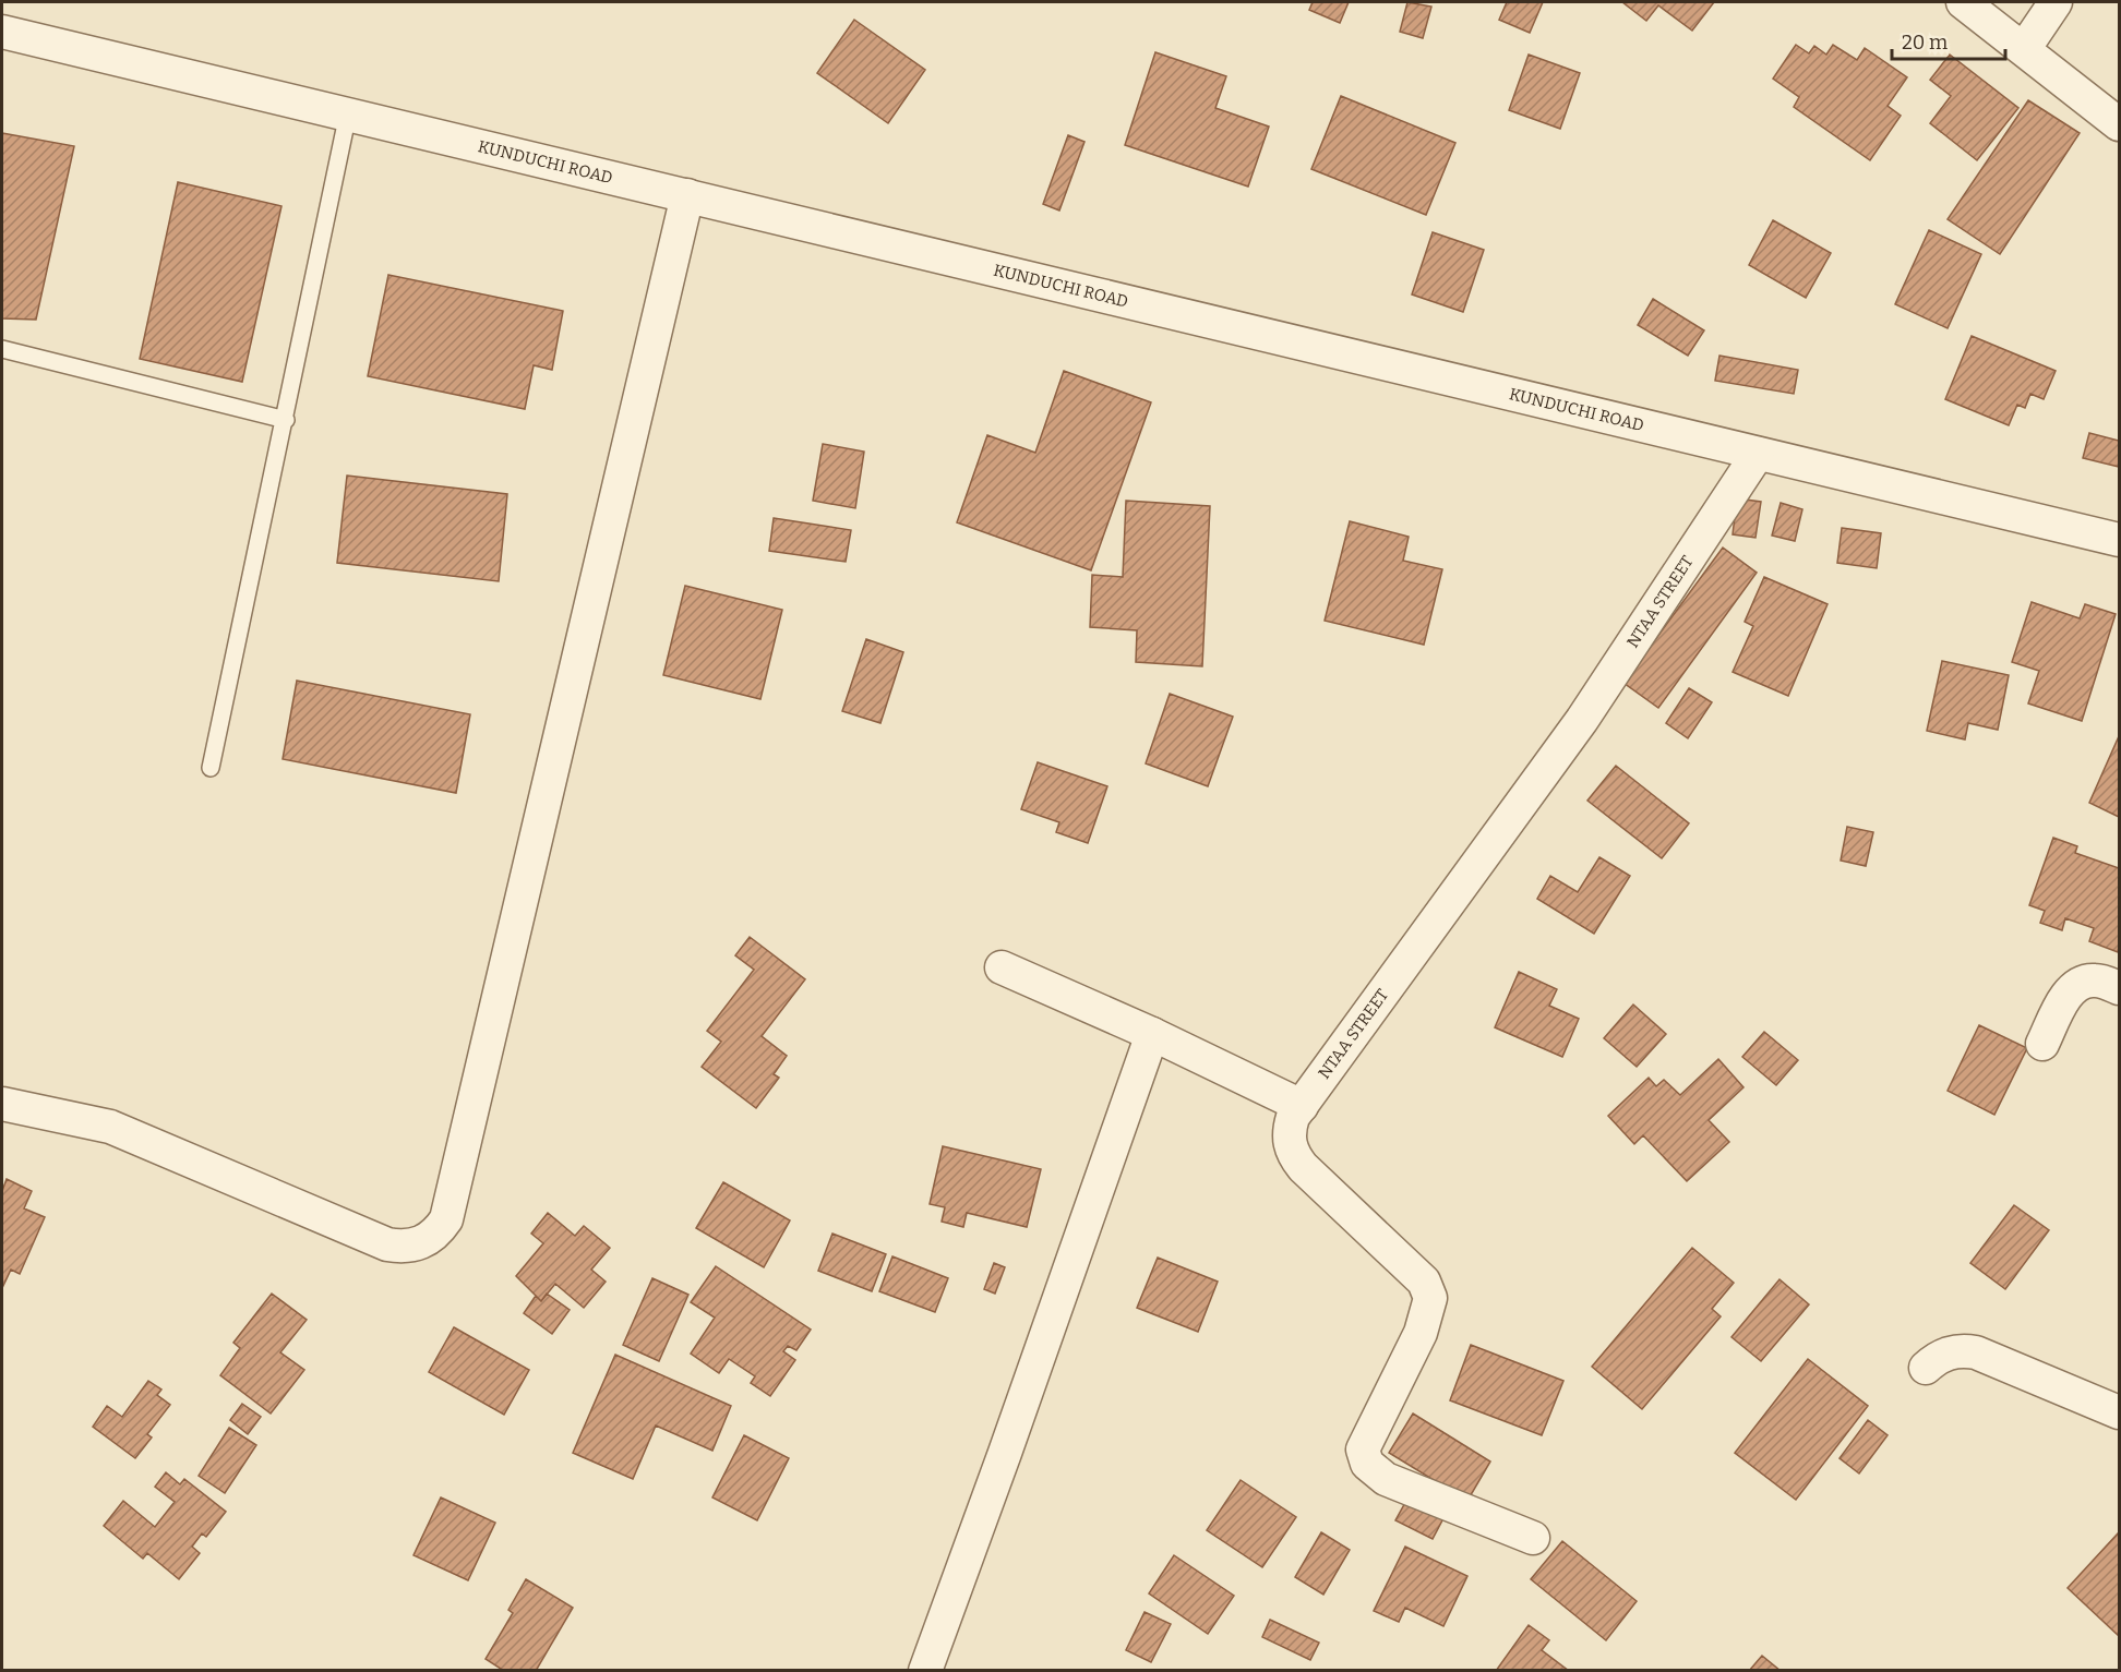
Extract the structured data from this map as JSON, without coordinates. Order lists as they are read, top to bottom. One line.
{"streets":{"street":["KUNDUCHI ROAD","NTAA STREET"]},"crossings":[["KUNDUCHI ROAD","NTAA STREET"]],"scale_bar":"20 m"}
